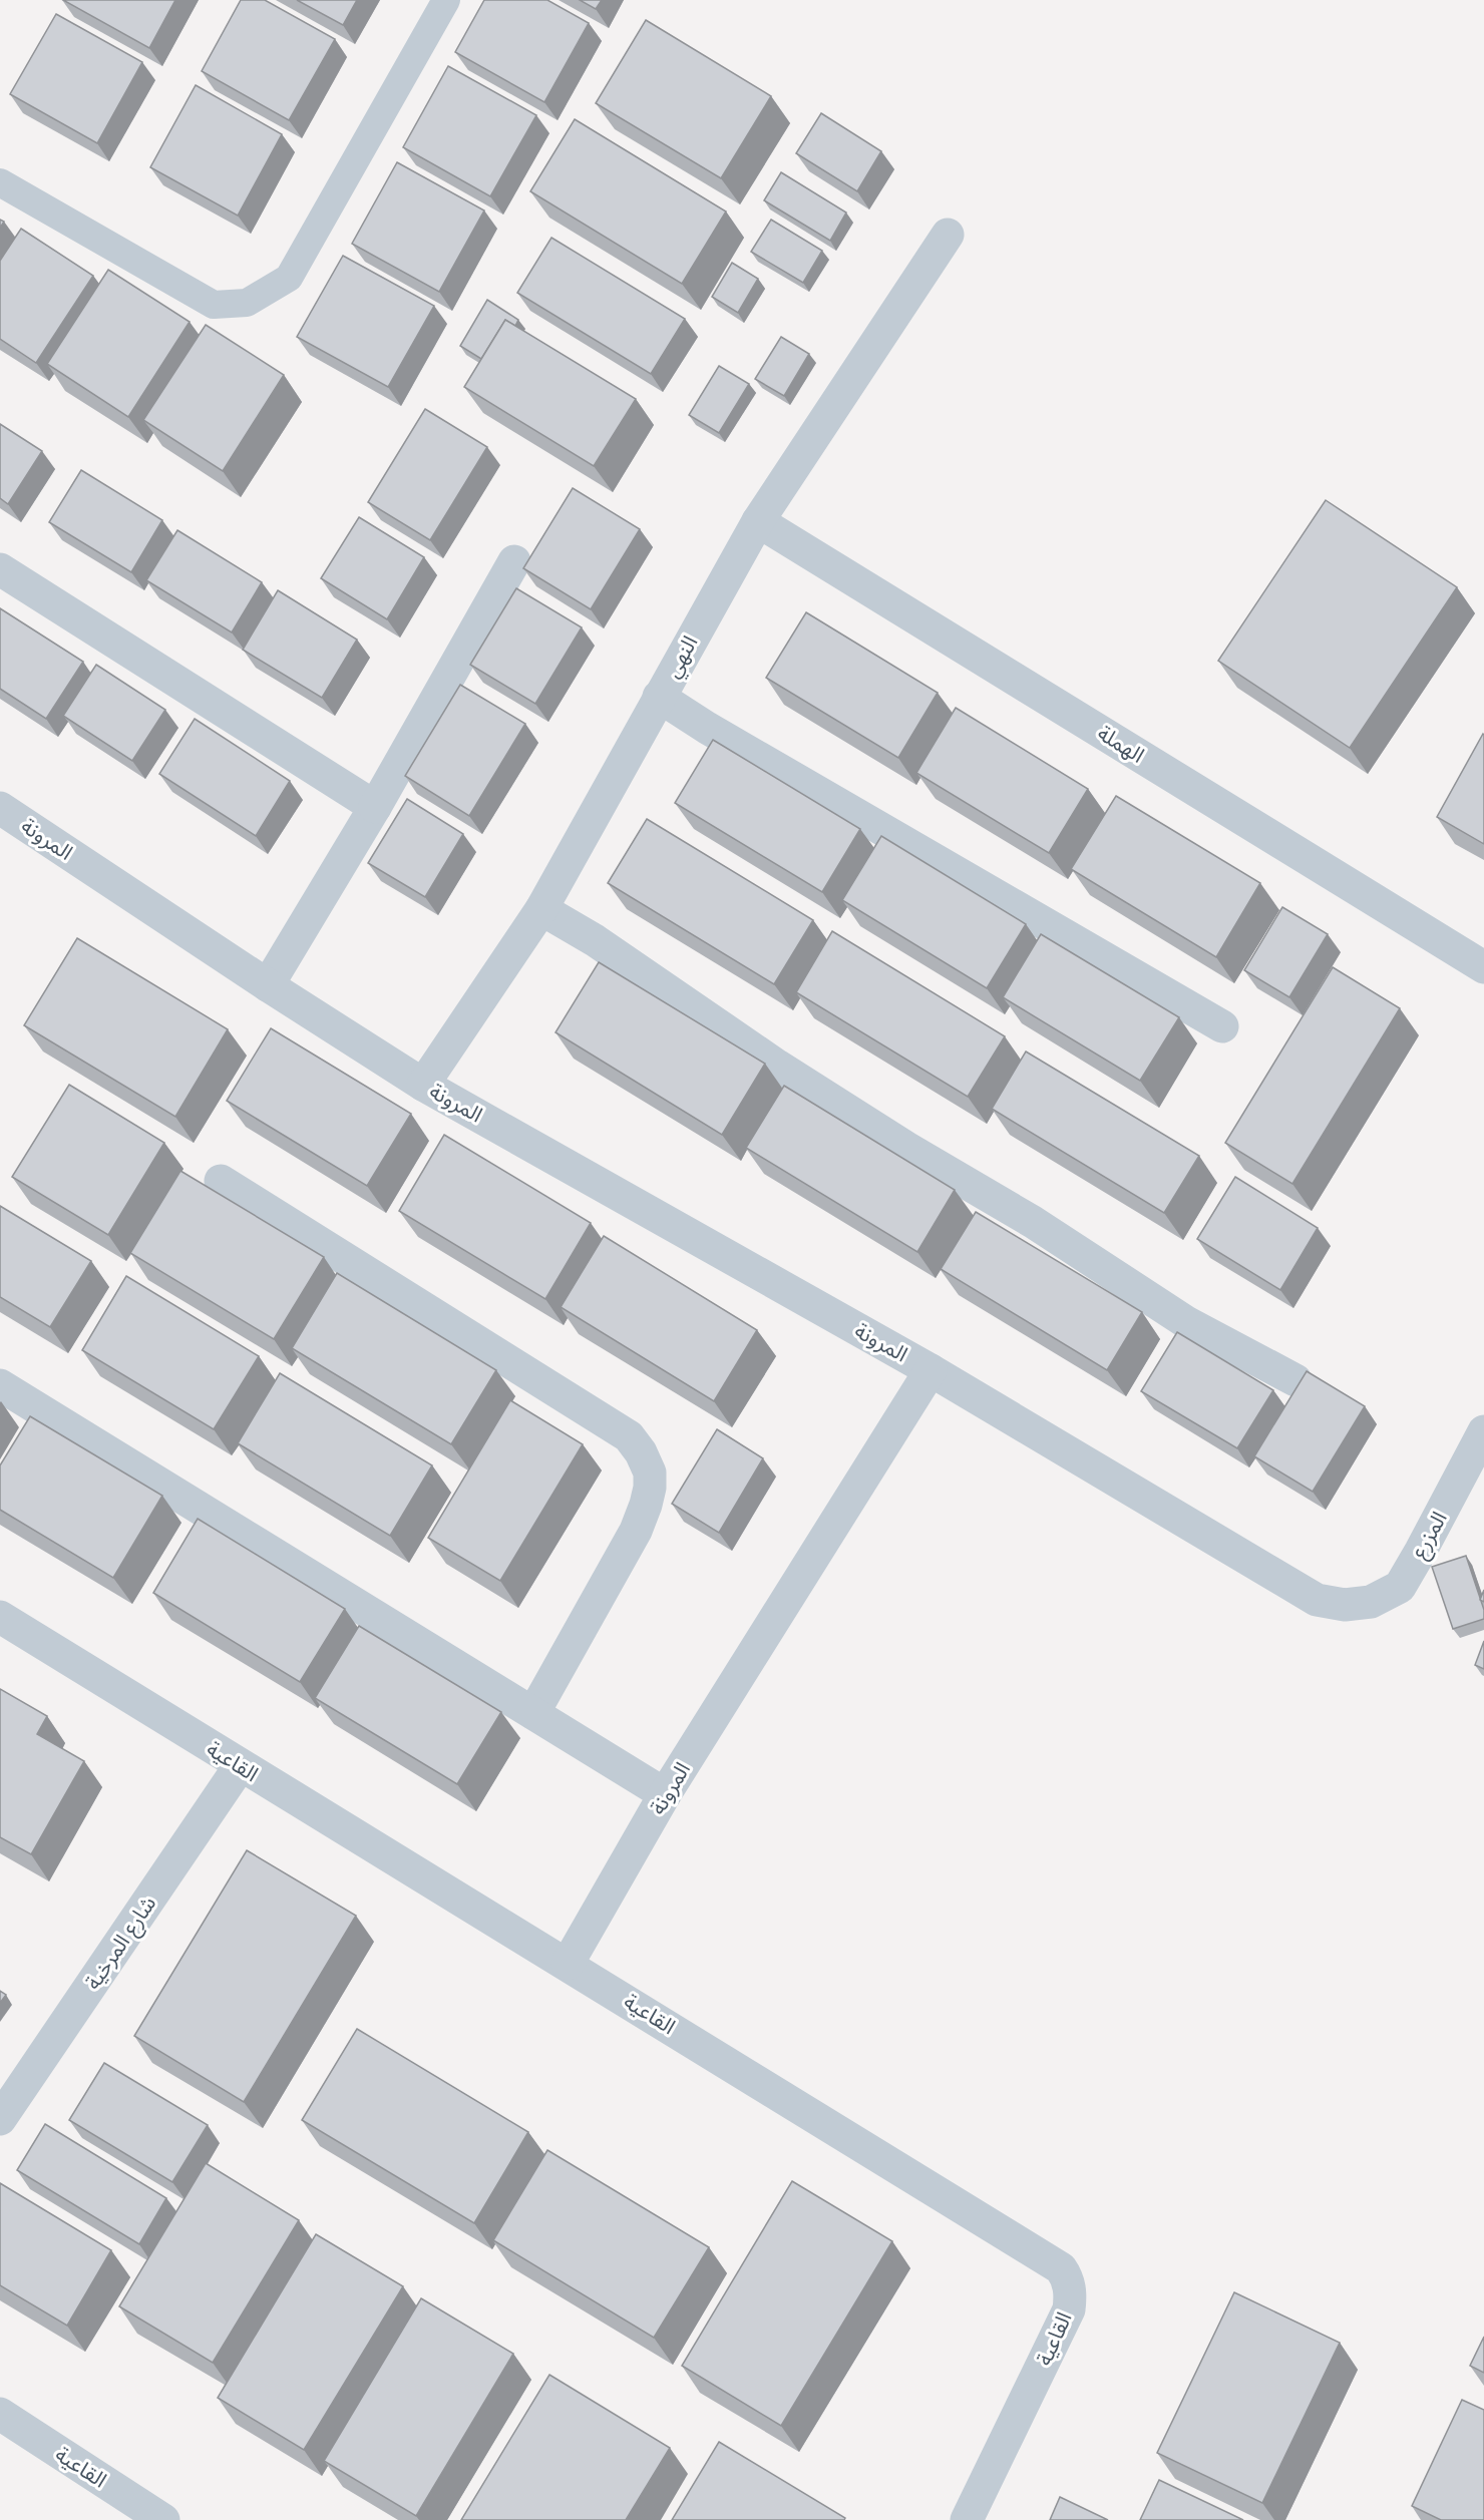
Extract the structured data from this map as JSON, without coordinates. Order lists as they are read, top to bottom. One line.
{"streets":{"street":["النهي","الهملة","المرونة","المزرع","القاعية","شارع المرخية"]},"crossings":[["النهي","الهملة"],["النهي","المرونة"],["المرونة","المزرع"],["المرونة","القاعية"],["القاعية","شارع المرخية"]]}
